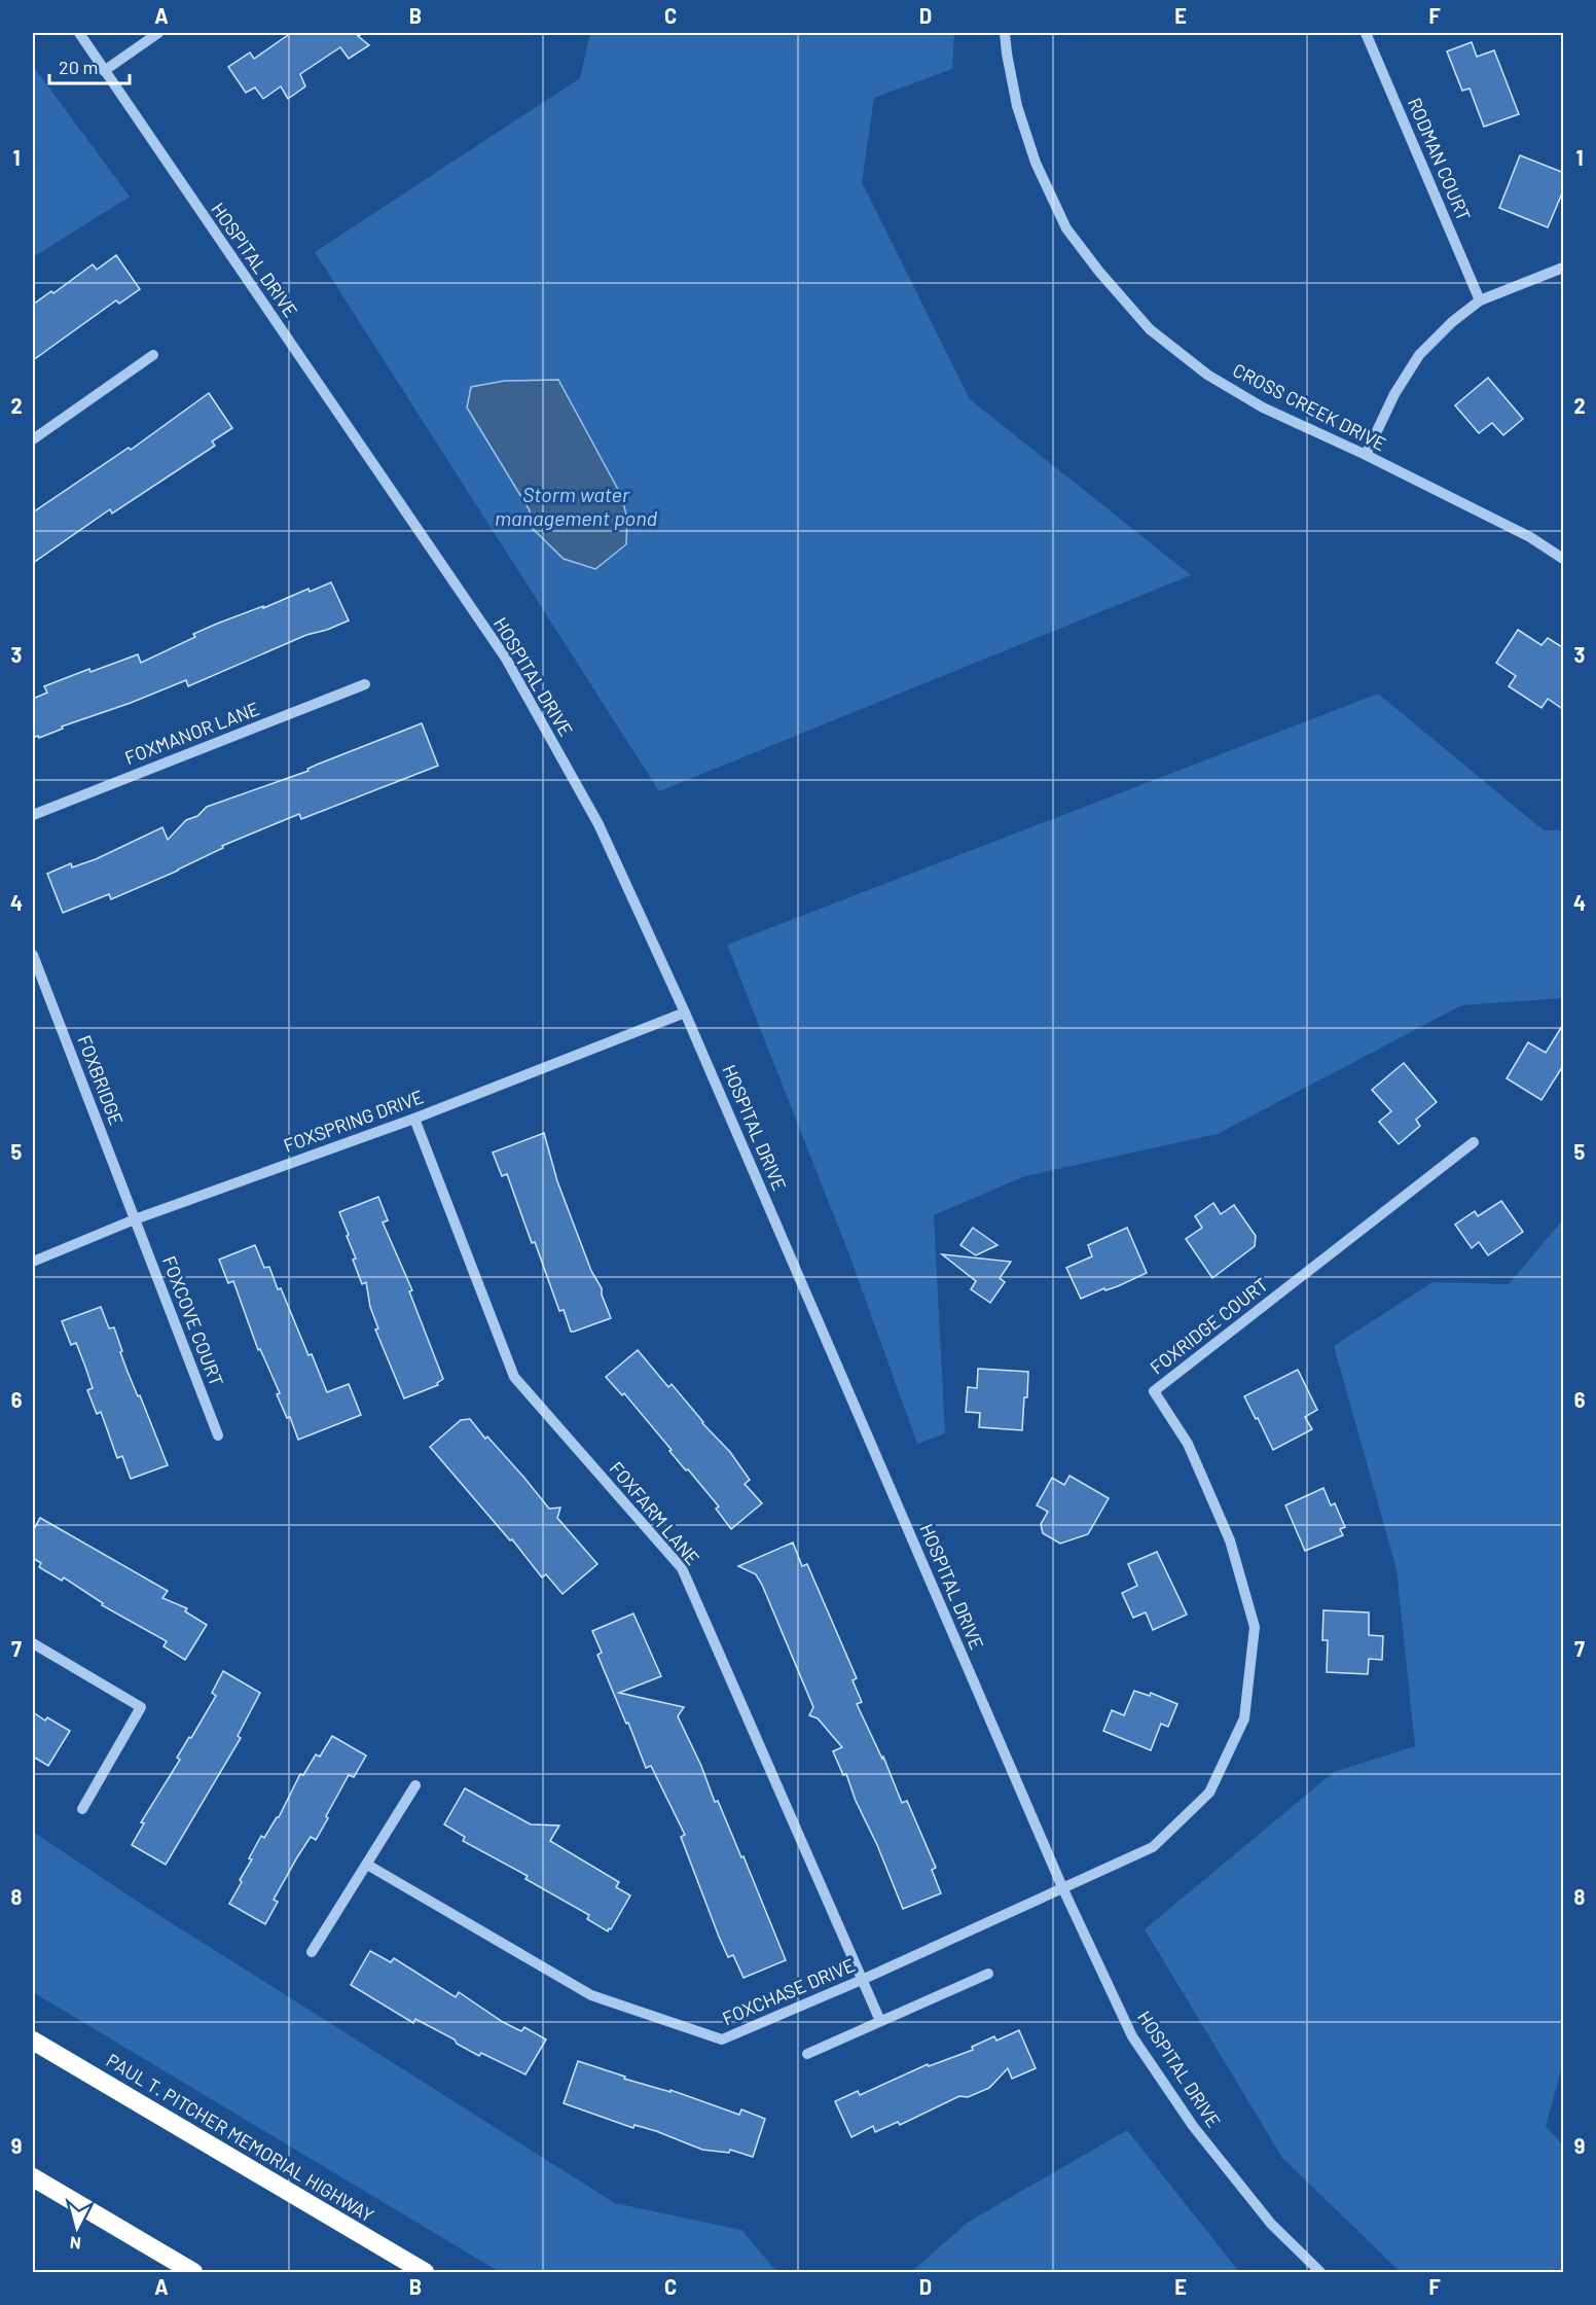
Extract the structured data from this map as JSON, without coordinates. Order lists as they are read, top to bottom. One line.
{"streets":{"highway":["PAUL T. PITCHER MEMORIAL HIGHWAY"],"street":["RODMAN COURT","HOSPITAL DRIVE","CROSS CREEK DRIVE","FOXMANOR LANE","FOXBRIDGE","FOXSPRING DRIVE","FOXCOVE COURT","FOXRIDGE COURT","FOXFARM LANE","FOXCHASE DRIVE"]},"crossings":[["HOSPITAL DRIVE","FOXSPRING DRIVE"],["HOSPITAL DRIVE","FOXRIDGE COURT"],["HOSPITAL DRIVE","FOXCHASE DRIVE"],["FOXBRIDGE","FOXSPRING DRIVE"],["FOXBRIDGE","FOXCOVE COURT"],["FOXSPRING DRIVE","FOXCOVE COURT"],["FOXSPRING DRIVE","FOXFARM LANE"],["FOXRIDGE COURT","FOXCHASE DRIVE"],["FOXFARM LANE","FOXCHASE DRIVE"]],"water":["Storm water management pond"],"scale_bar":"20 m","north":"bottom","grid":{"columns":["A","B","C","D","E","F"],"rows":["1","2","3","4","5","6","7","8","9"]}}
